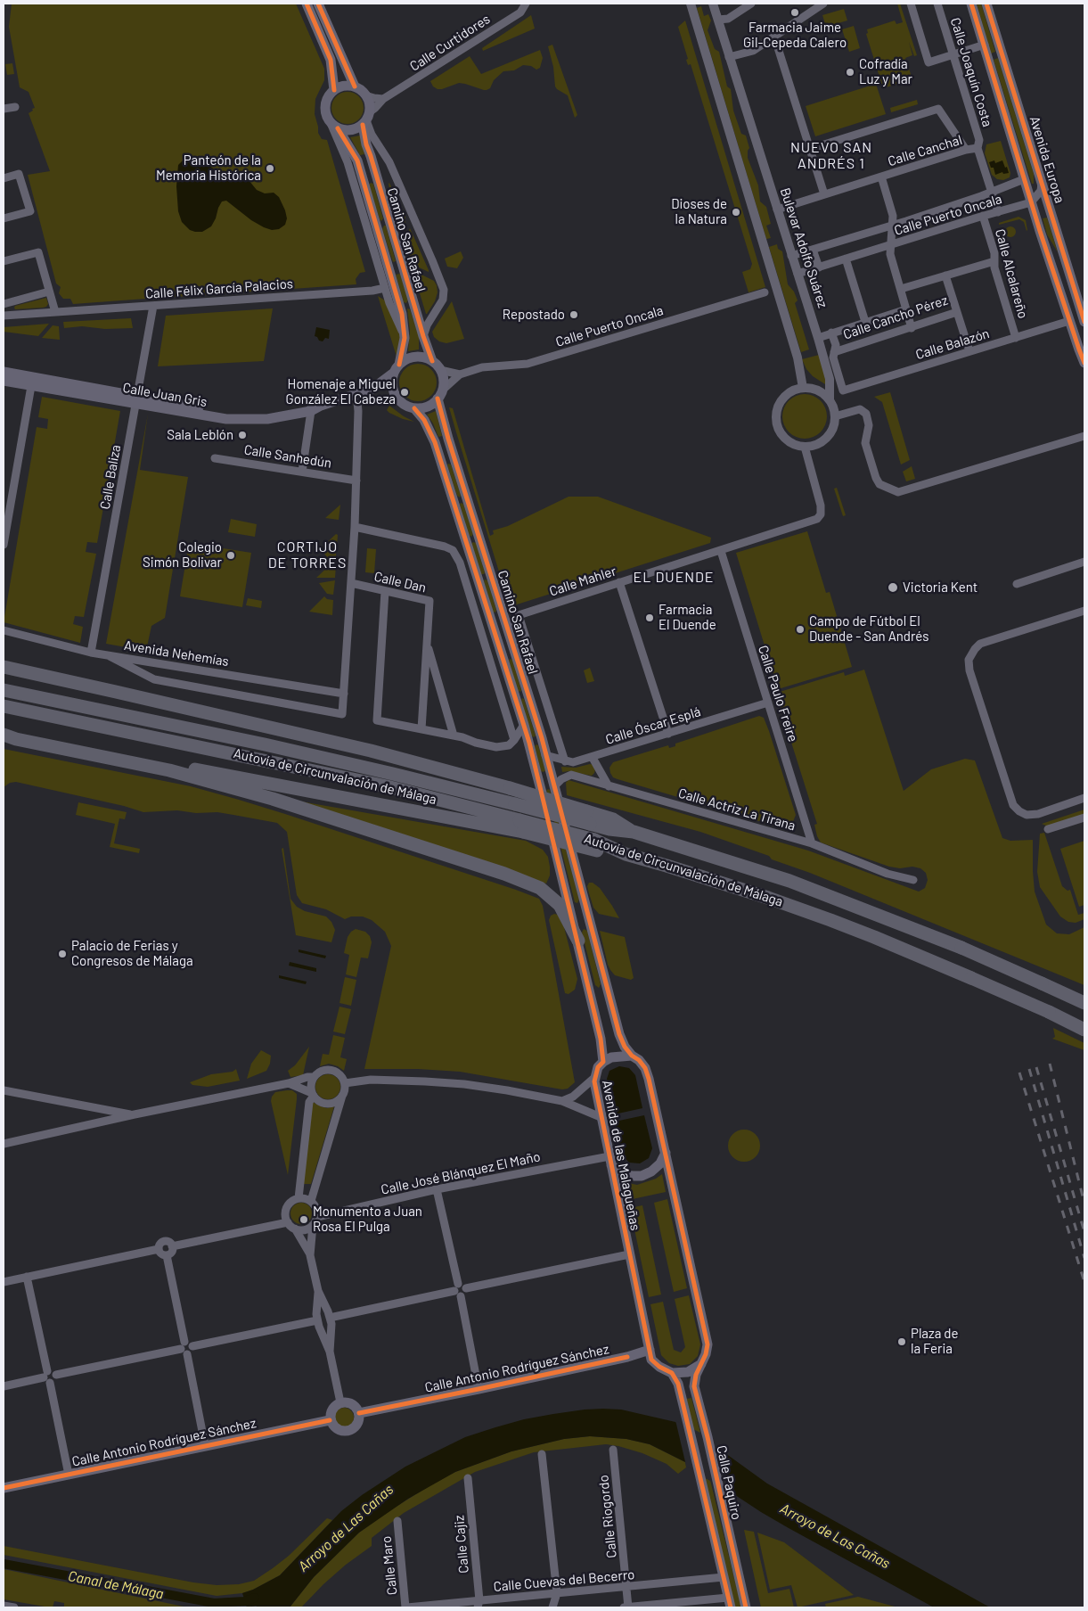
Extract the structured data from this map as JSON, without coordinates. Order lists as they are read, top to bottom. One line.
{"streets":{"highway":["Autovía de Circunvalación de Málaga"],"main road":["Avenida Europa","Camino San Rafael","Calle Juan Gris","Avenida de las Malagueñas","Calle Antonio Rodríguez Sánchez","Calle Paquiro"],"street":["Calle Curtidores","Calle Joaquín Costa","Calle Canchal","Calle Puerto Oncala","Bulevar Adolfo Suárez","Calle Alcalareño","Calle Félix García Palacios","Calle Cancho Pérez","Calle Balazón","Calle Sanhedún","Calle Baliza","Calle Mahler","Calle Dan","Avenida Nehemías","Calle Paulo Freire","Calle Óscar Esplá","Calle Actriz La Tirana","Calle José Blánquez El Maño","Calle Riogordo","Calle Cajiz","Calle Maro","Calle Cuevas del Becerro"]},"crossings":[["Calle Curtidores","Camino San Rafael"],["Calle Joaquín Costa","Calle Canchal"],["Calle Joaquín Costa","Calle Puerto Oncala"],["Calle Canchal","Bulevar Adolfo Suárez"],["Avenida Europa","Calle Puerto Oncala"],["Avenida Europa","Calle Balazón"],["Calle Puerto Oncala","Camino San Rafael"],["Calle Puerto Oncala","Bulevar Adolfo Suárez"],["Calle Puerto Oncala","Calle Alcalareño"],["Calle Puerto Oncala","Calle Juan Gris"],["Camino San Rafael","Calle Juan Gris"],["Camino San Rafael","Calle Mahler"],["Camino San Rafael","Calle Óscar Esplá"],["Camino San Rafael","Calle Actriz La Tirana"],["Camino San Rafael","Avenida de las Malagueñas"],["Bulevar Adolfo Suárez","Calle Cancho Pérez"],["Bulevar Adolfo Suárez","Calle Mahler"],["Calle Alcalareño","Calle Cancho Pérez"],["Calle Alcalareño","Calle Balazón"],["Calle Félix García Palacios","Calle Baliza"],["Calle Cancho Pérez","Calle Balazón"],["Calle Juan Gris","Calle Baliza"],["Calle Juan Gris","Avenida Nehemías"],["Calle Sanhedún","Avenida Nehemías"],["Calle Mahler","Calle Paulo Freire"],["Calle Dan","Avenida Nehemías"],["Calle Paulo Freire","Calle Óscar Esplá"],["Calle Paulo Freire","Calle Actriz La Tirana"],["Avenida de las Malagueñas","Calle José Blánquez El Maño"],["Avenida de las Malagueñas","Calle Antonio Rodríguez Sánchez"],["Avenida de las Malagueñas","Calle Paquiro"],["Calle Paquiro","Calle Cuevas del Becerro"],["Calle Riogordo","Calle Cuevas del Becerro"],["Calle Cajiz","Calle Cuevas del Becerro"],["Calle Maro","Calle Cuevas del Becerro"]],"districts":["NUEVO SAN ANDRÉS 1","CORTIJO DE TORRES","EL DUENDE"],"water":["Arroyo de Las Cañas","Canal de Málaga"],"places":["Farmacia Jaime Gil-Cepeda Calero","Cofradía Luz y Mar","Panteón de la Memoria Histórica","Dioses de la Natura","Repostado","Homenaje a Miguel González El Cabeza","Sala Leblón","Colegio Simón Bolivar","Victoria Kent","Farmacia El Duende","Campo de Fútbol El Duende - San Andrés","Palacio de Ferias y Congresos de Málaga","Monumento a Juan Rosa El Pulga","Plaza de la Feria"]}
